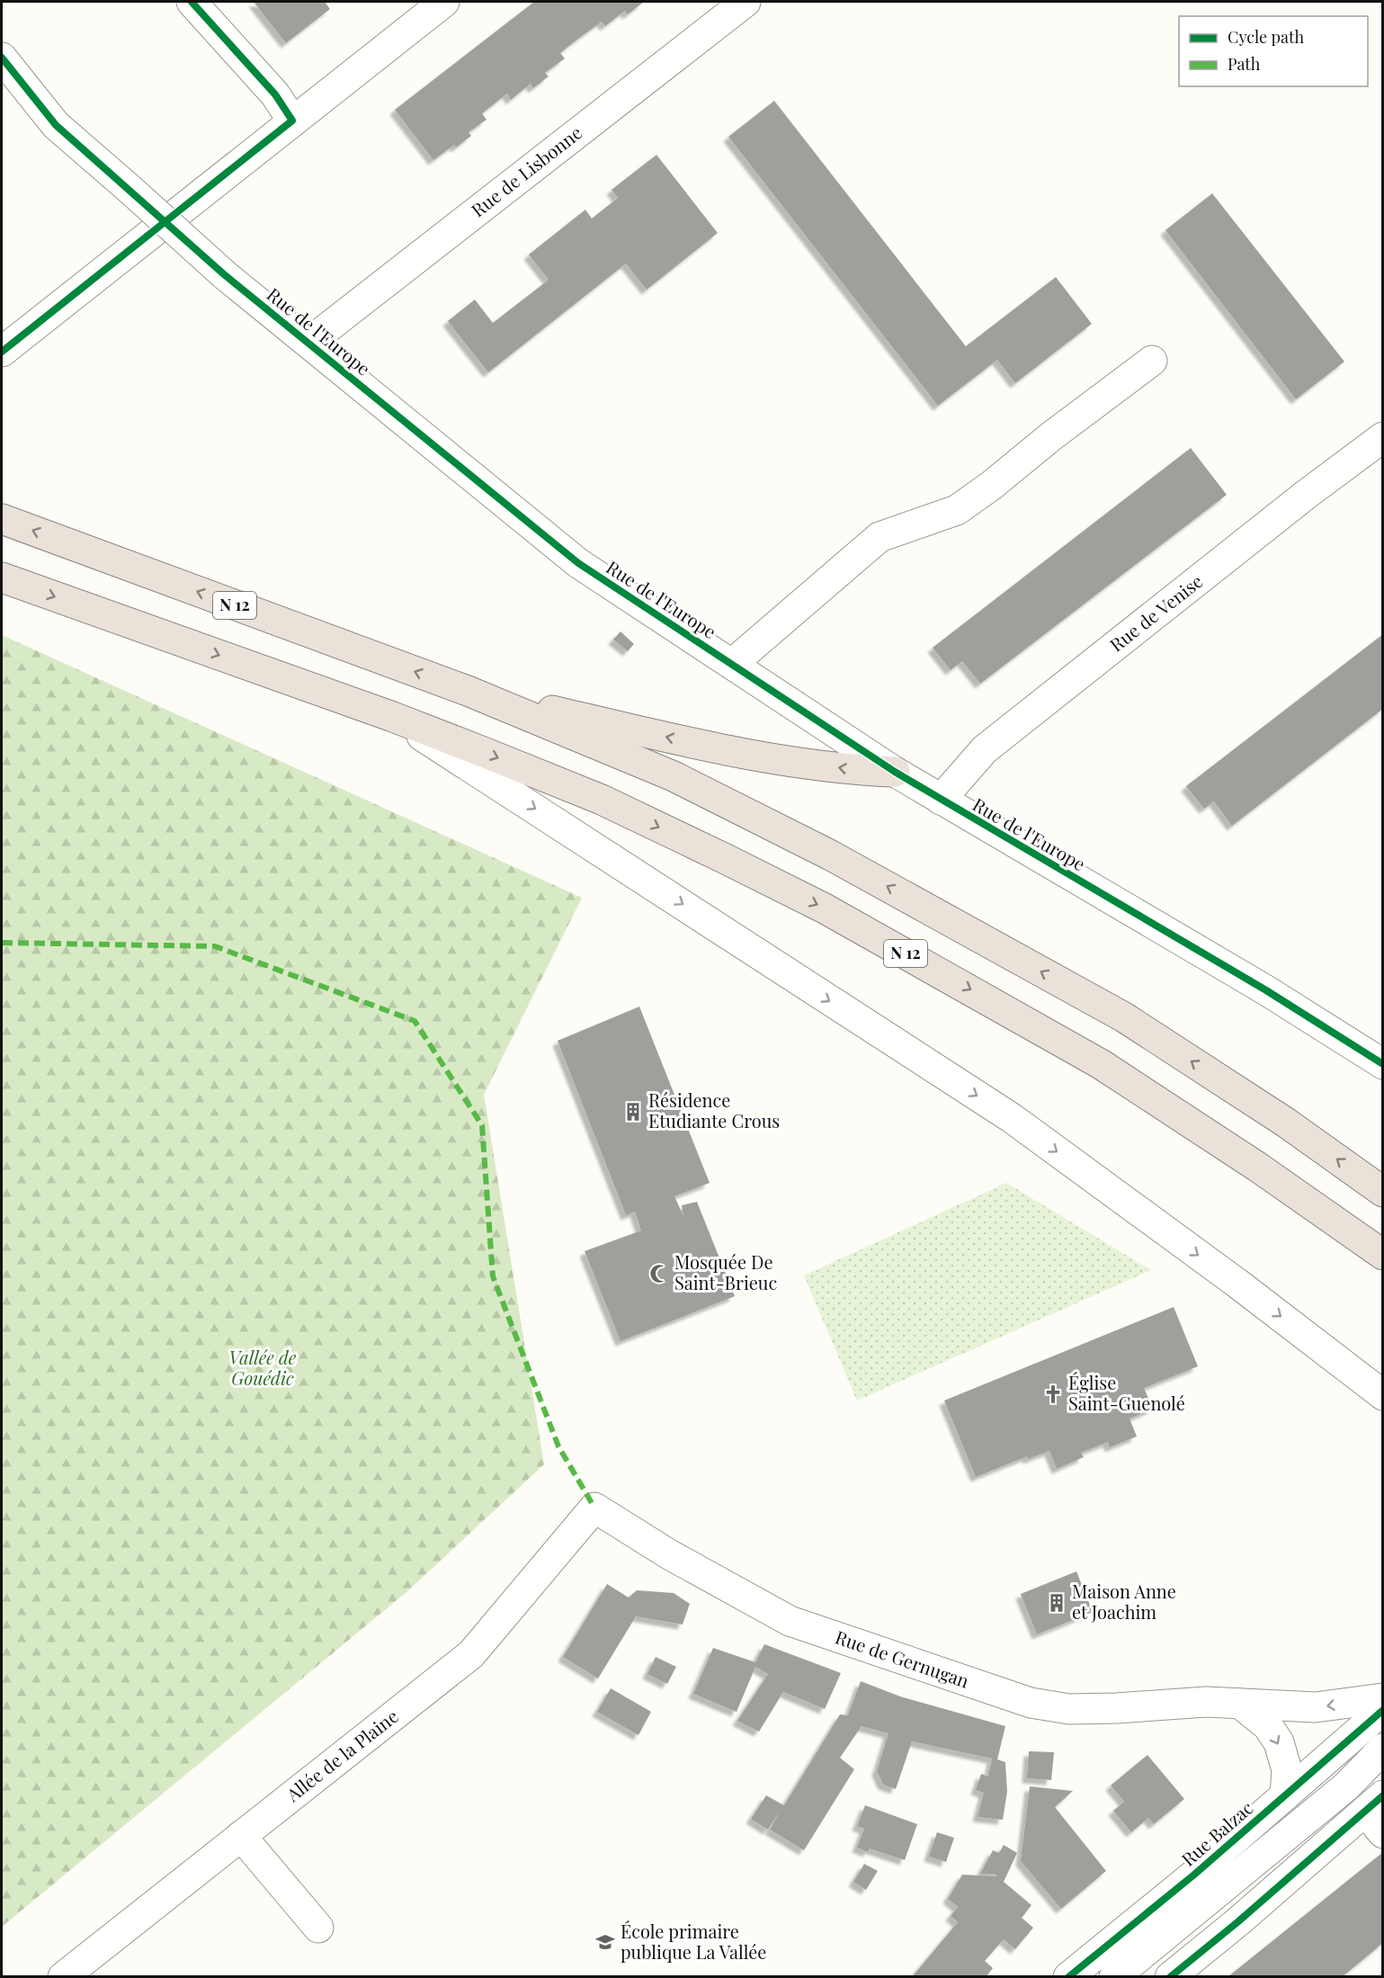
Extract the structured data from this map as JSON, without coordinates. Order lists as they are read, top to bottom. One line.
{"streets":{"highway":["N 12"],"street":["Rue de Lisbonne","Rue de l'Europe","Rue de Venise","Rue de Gernugan","Allée de la Plaine","Rue Balzac"]},"crossings":[["Rue de Lisbonne","Rue de l'Europe"],["Rue de l'Europe","Rue de Venise"],["Rue de Gernugan","Allée de la Plaine"]],"parks":["Vallée de Gouédic"],"places":{"building":["Résidence Etudiante Crous","Maison Anne et Joachim"],"mosque":["Mosquée De Saint-Brieuc"],"church":["Église Saint-Guenolé"],"school or university":["École primaire publique La Vallée"]},"legend":["Cycle path","Path"]}
